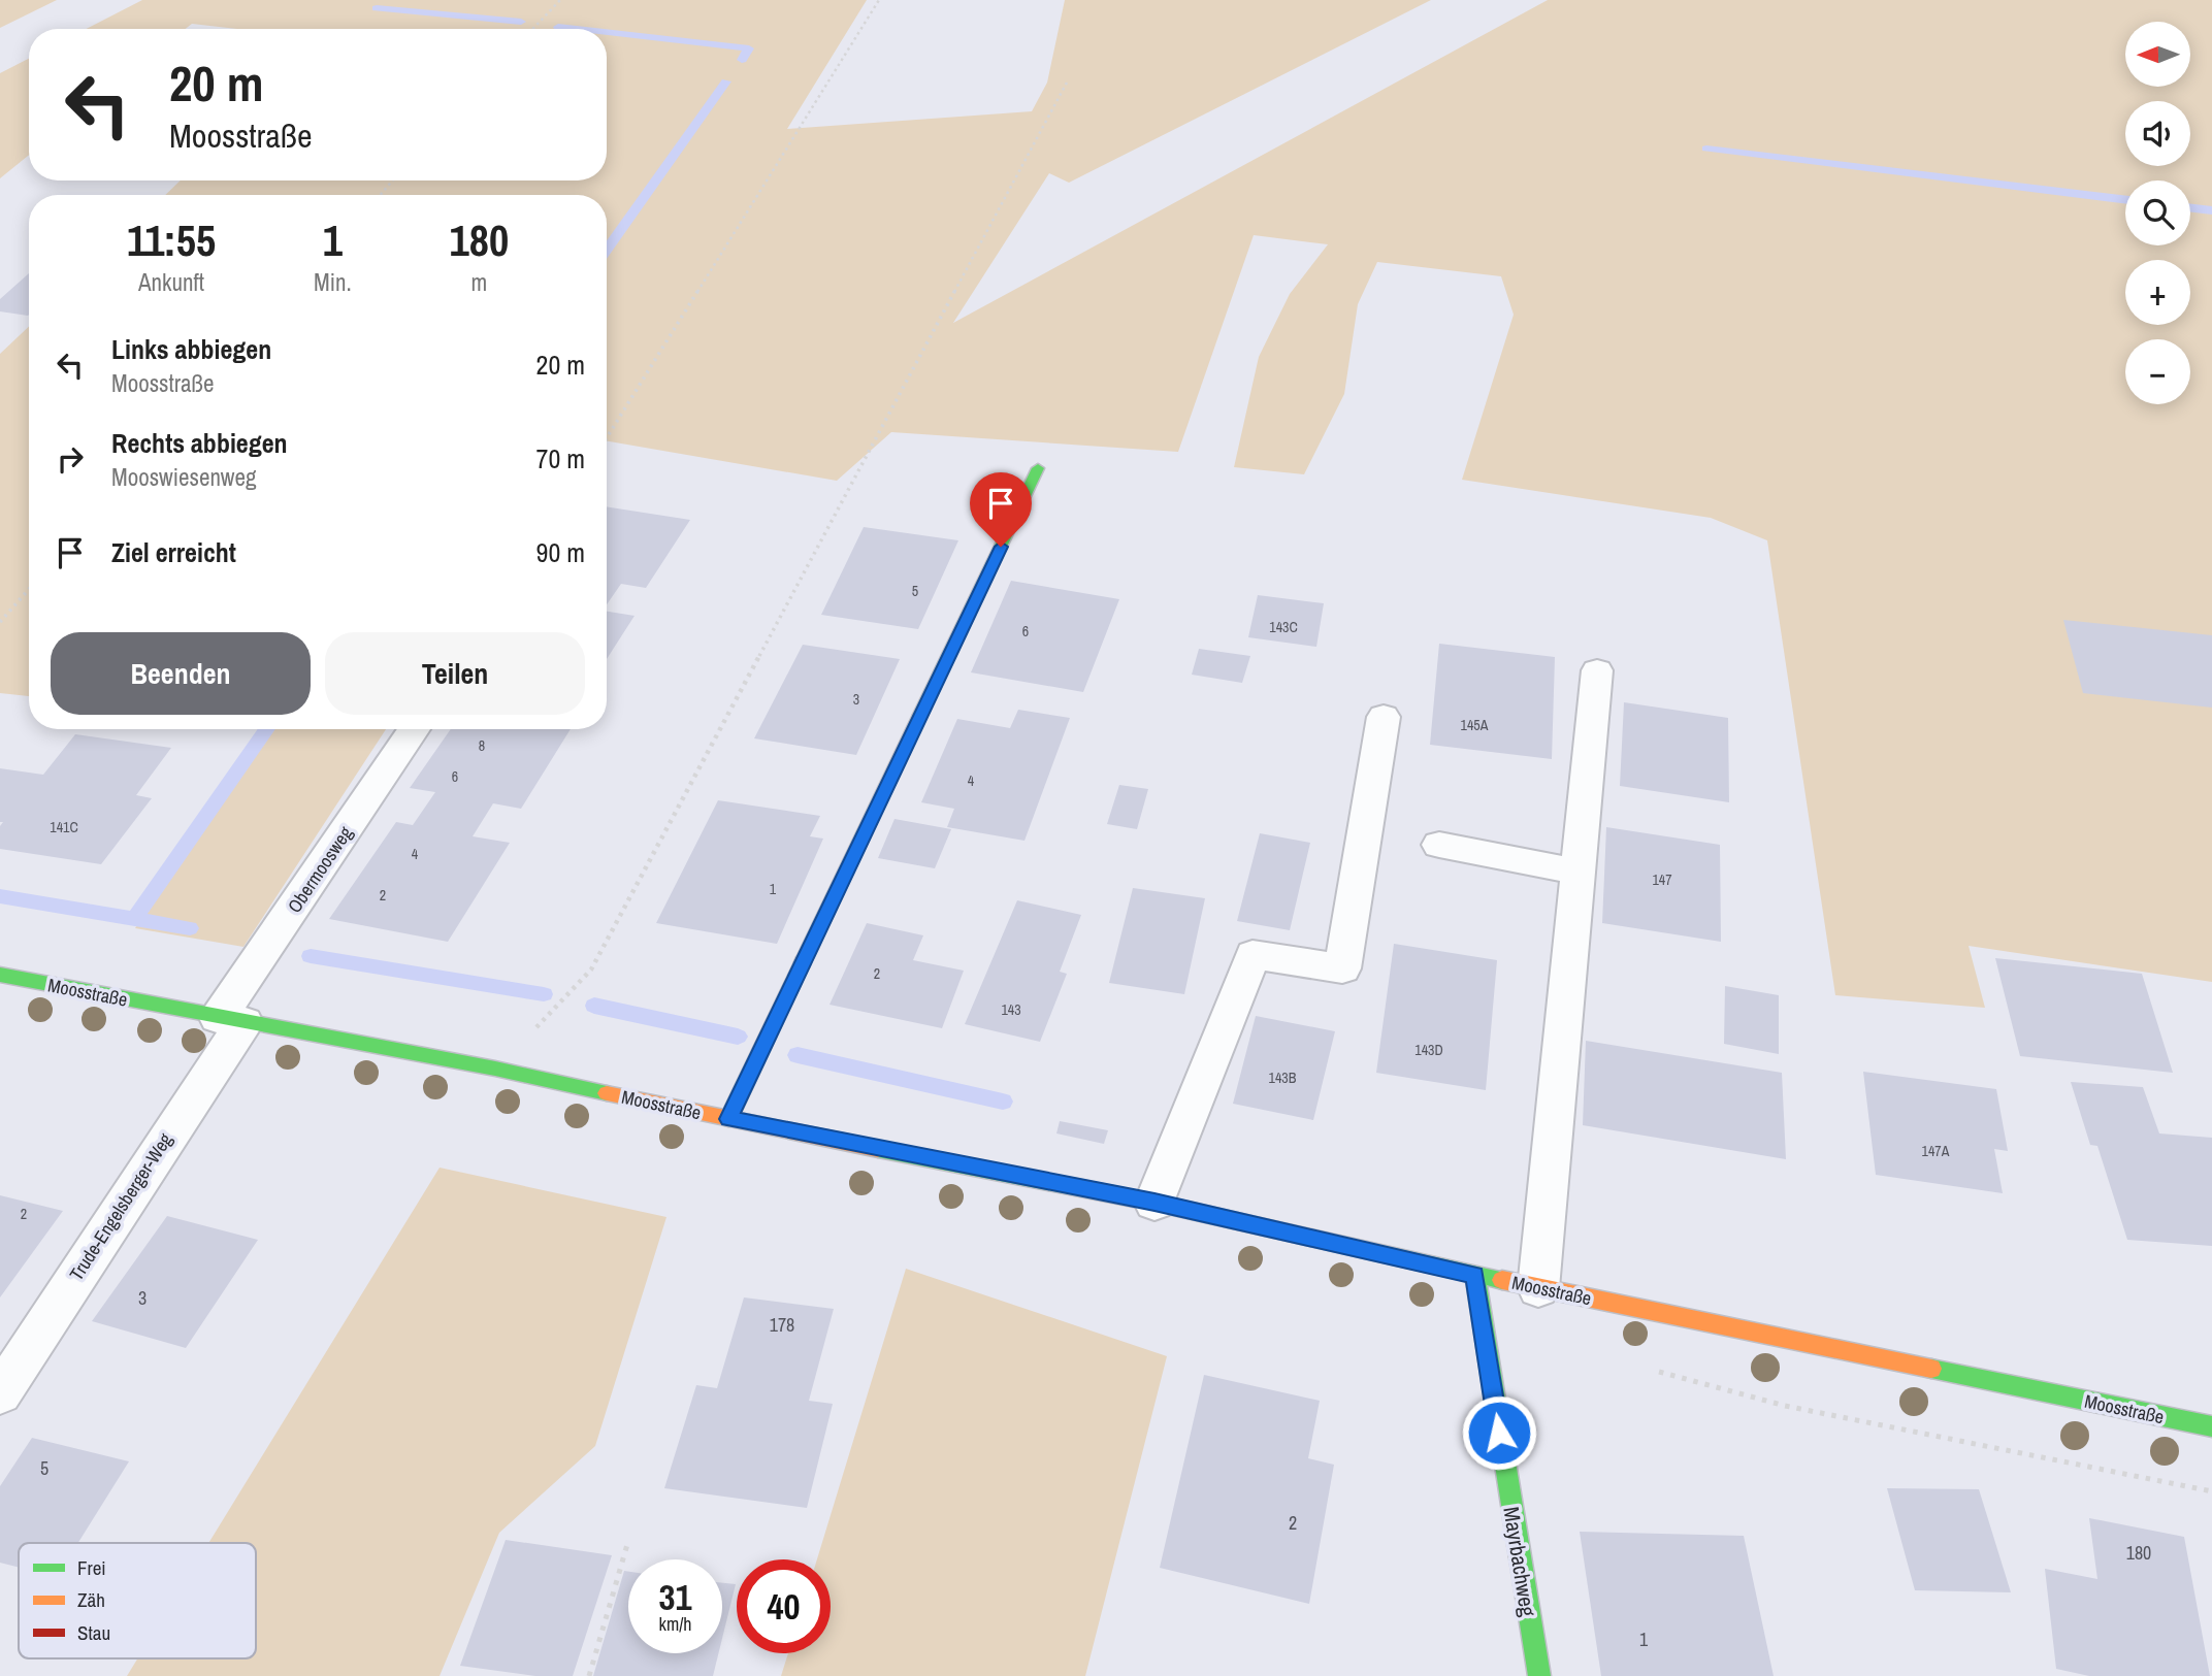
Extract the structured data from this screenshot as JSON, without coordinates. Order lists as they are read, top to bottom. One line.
{"streets":{"street":["Moosstraße","Mayrbachweg"],"lane":["Obermoosweg","Trude-Engelsberger-Weg"]},"crossings":[["Obermoosweg","Moosstraße"],["Obermoosweg","Trude-Engelsberger-Weg"],["Moosstraße","Trude-Engelsberger-Weg"],["Moosstraße","Mayrbachweg"]],"house_numbers":["5","143C","6","3","145A","8","6","4","141C","4","147","1","2","2","143","143D","143B","147A","2","3","178","5","2","180","1"],"legend":["Frei","Zäh","Stau"],"north":"left","page":{"map_buttons":["+","−"],"turn":["20 m","Moosstraße"],"eta":["11:55","Ankunft","1","Min.","180","m"],"list":[{"name":"Links abbiegen","note":"Moosstraße","value":"20 m"},{"name":"Rechts abbiegen","note":"Mooswiesenweg","value":"70 m"},{"name":"Ziel erreicht","value":"90 m"}],"buttons":["Beenden","Teilen"],"speed":"31 km/h","limit":"40"}}
